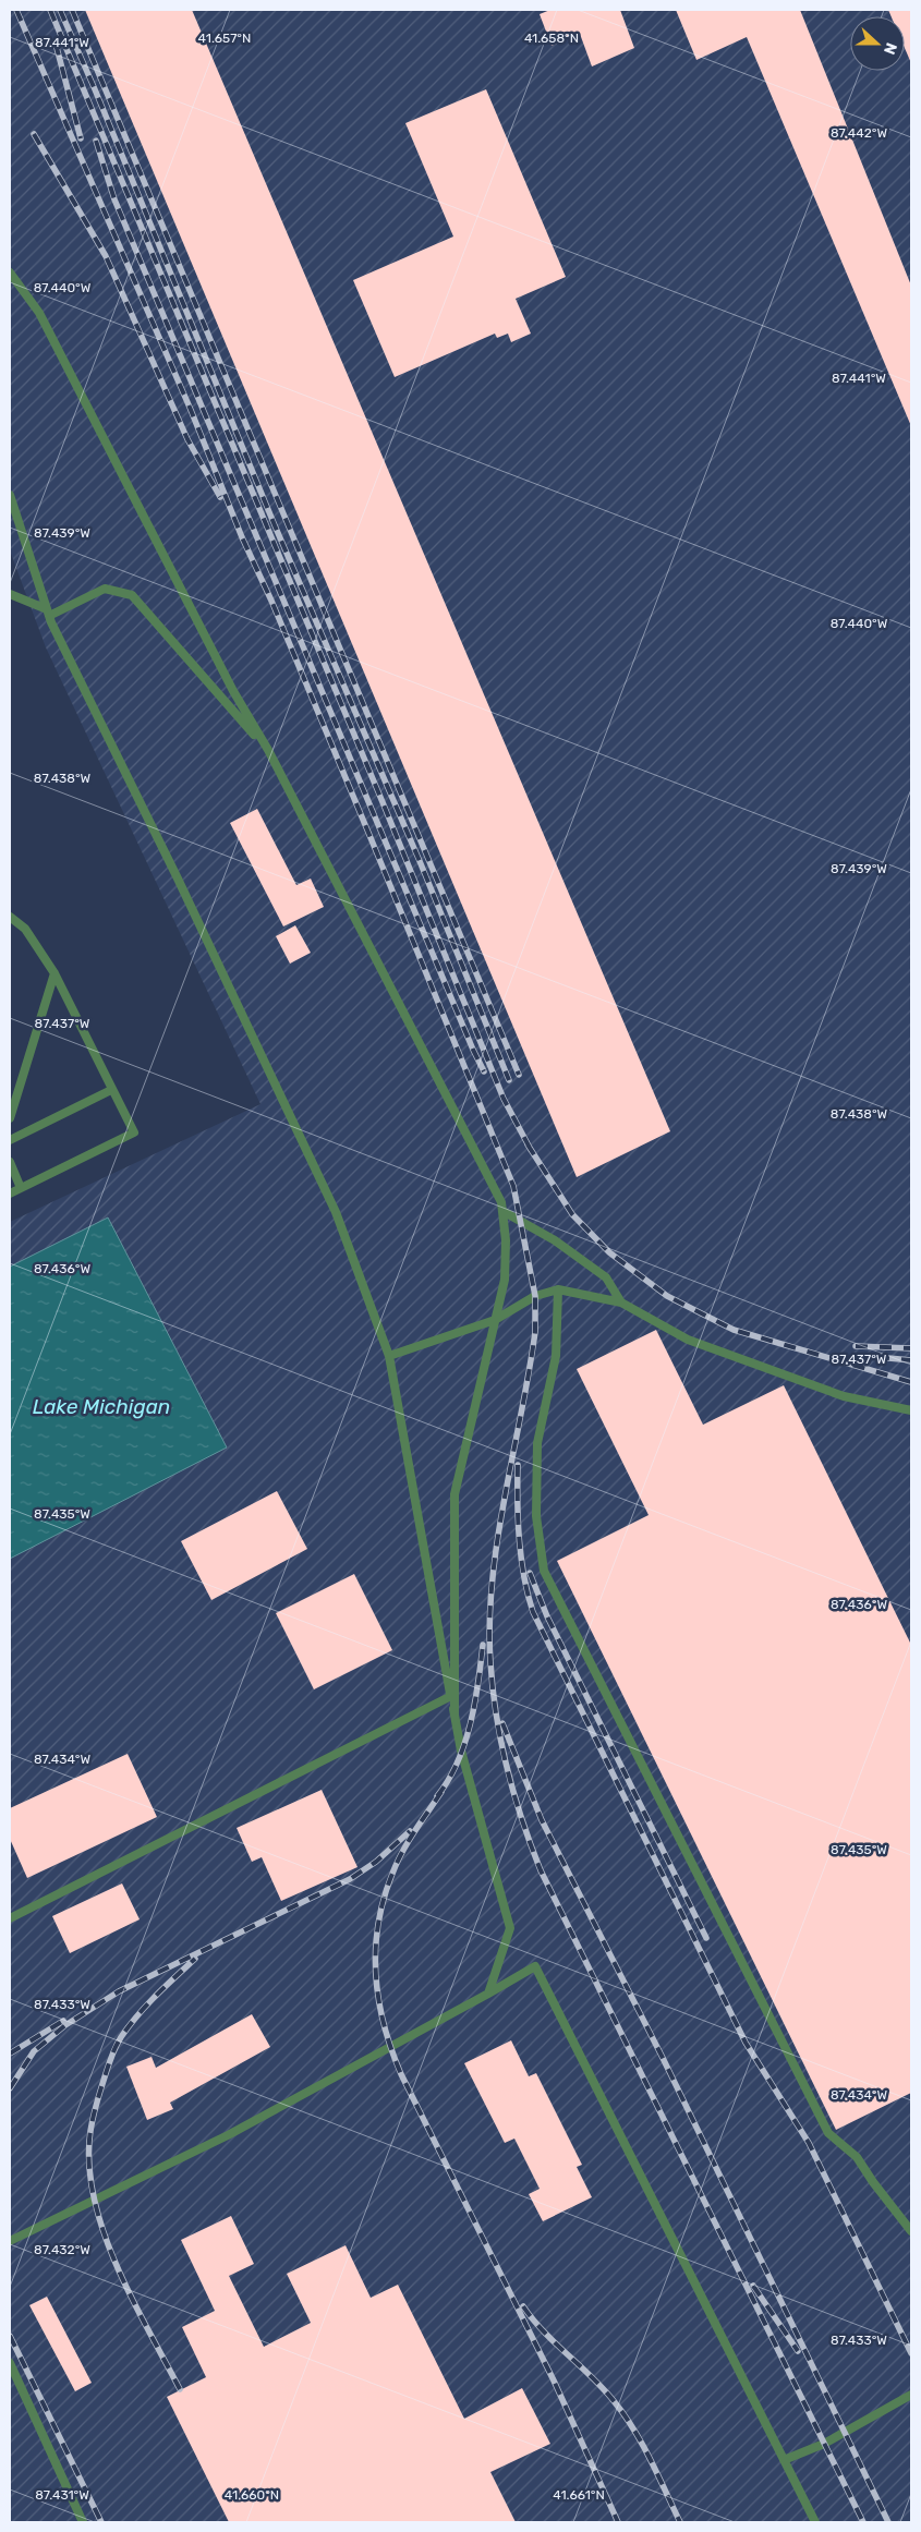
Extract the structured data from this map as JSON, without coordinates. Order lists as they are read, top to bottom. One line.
{"water":["Lake Michigan"],"north":"right","coordinates":["41.657°N","41.658°N","87.441°W","87.442°W","87.440°W","87.439°W","87.438°W","87.437°W","87.436°W","87.435°W","87.434°W","87.433°W","87.432°W","41.660°N","41.661°N","87.431°W"]}
